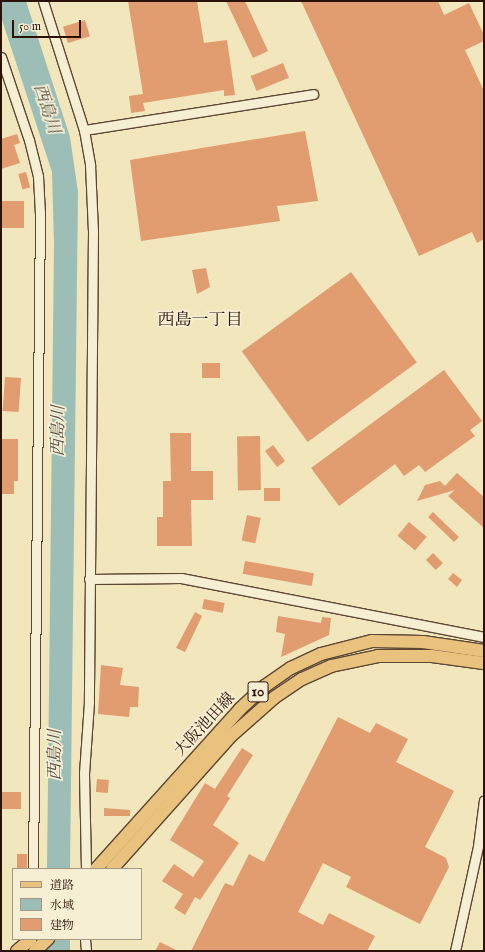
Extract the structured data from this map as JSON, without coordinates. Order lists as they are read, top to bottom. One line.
{"streets":{"main road":["10","大阪池田線"]},"districts":["西島一丁目"],"water":["西島川"],"legend":["道路","水域","建物"],"scale_bar":"50 m"}
